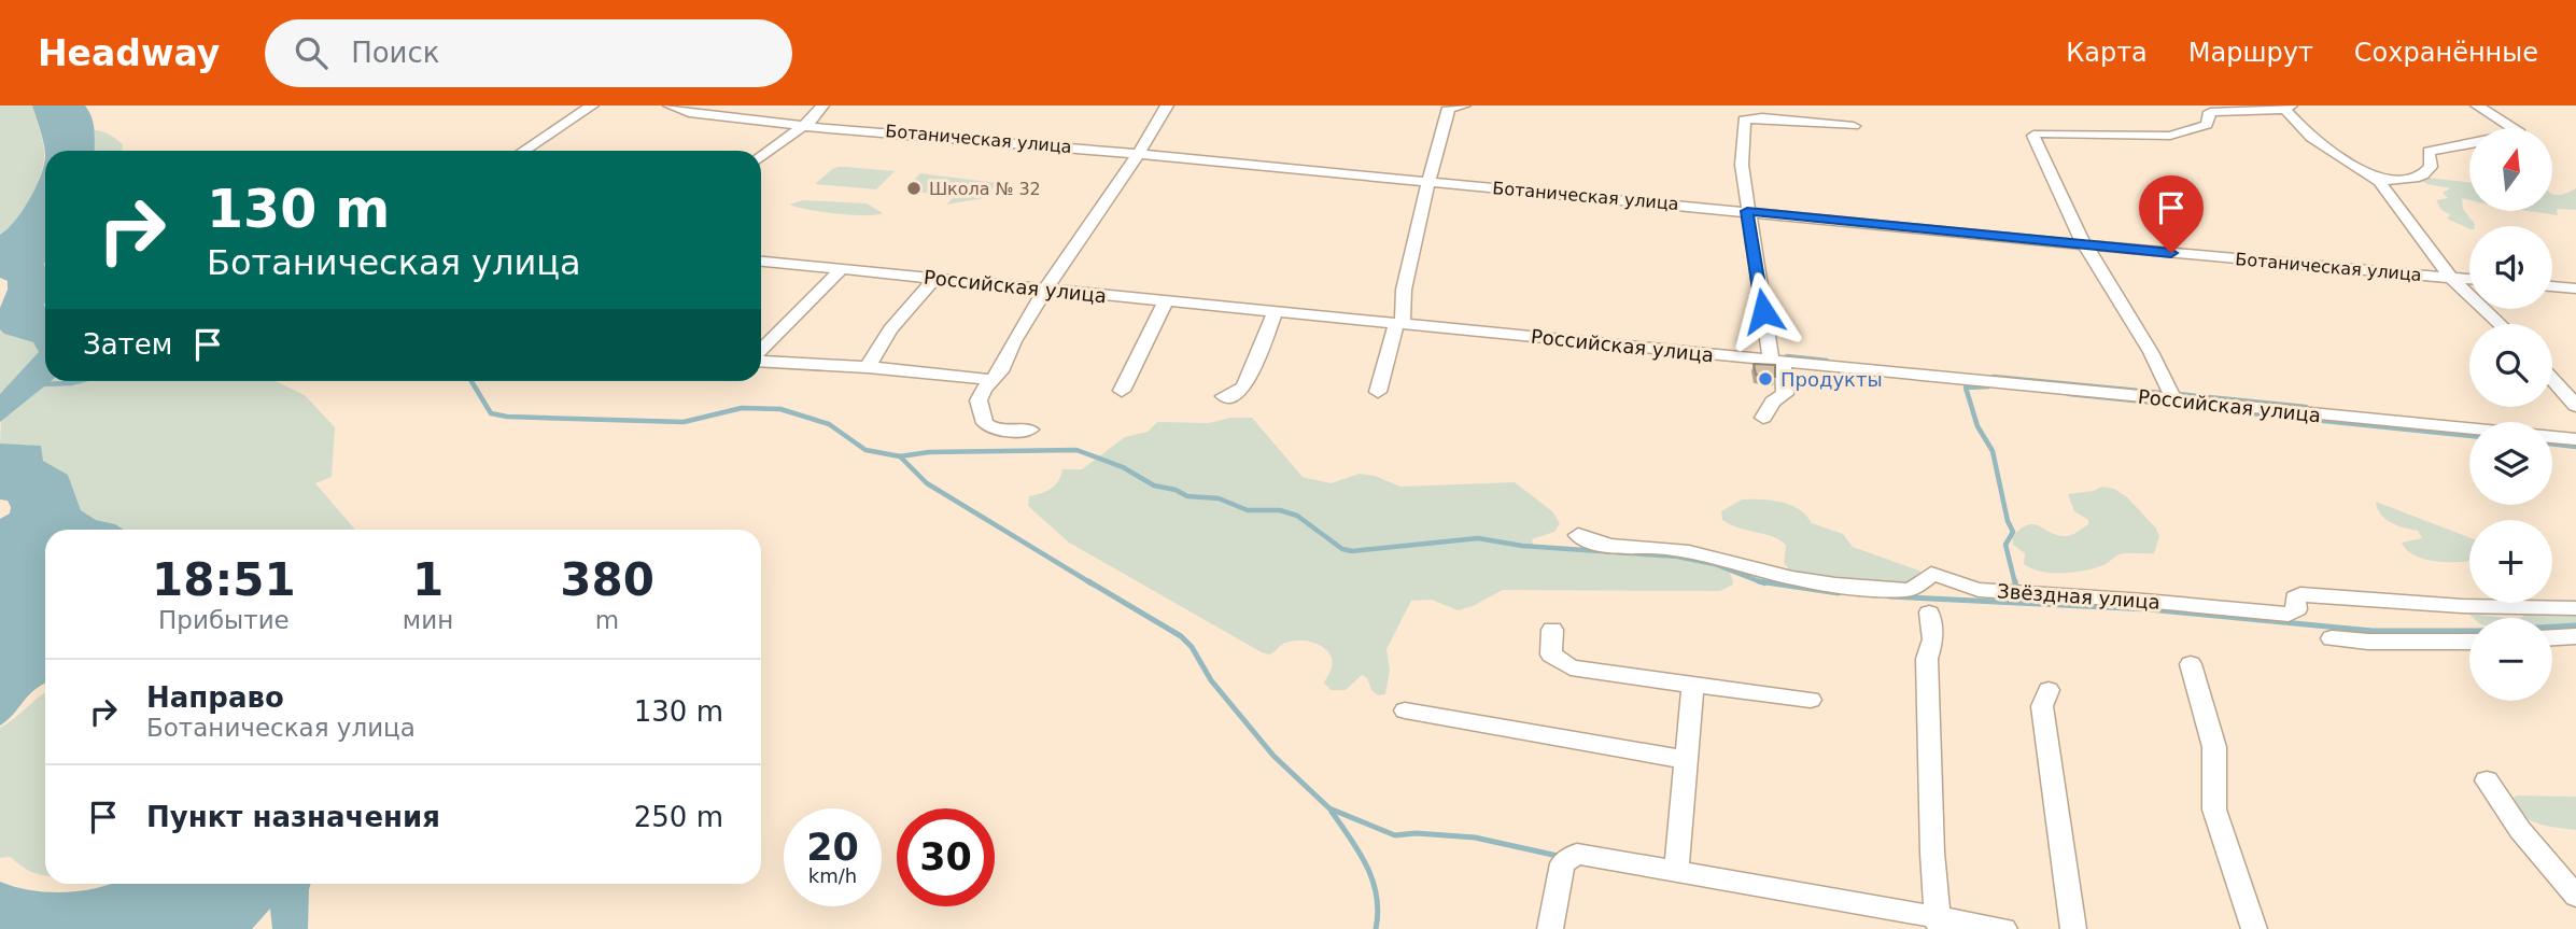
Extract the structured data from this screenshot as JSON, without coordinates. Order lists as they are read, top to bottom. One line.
{"streets":{"street":["Ботаническая улица","Российская улица","Звёздная улица"]},"places":["Школа № 32","Продукты"],"north":"top","page":{"header":"Headway","search":"Поиск","nav":["Карта","Маршрут","Сохранённые"],"map_buttons":["+","−"],"turn":["130 m","Ботаническая улица"],"then":"Затем","eta":["18:51","Прибытие","1","мин","380","m"],"list":[{"name":"Направо","note":"Ботаническая улица","value":"130 m"},{"name":"Пункт назначения","value":"250 m"}],"speed":"20 km/h","limit":"30"}}
